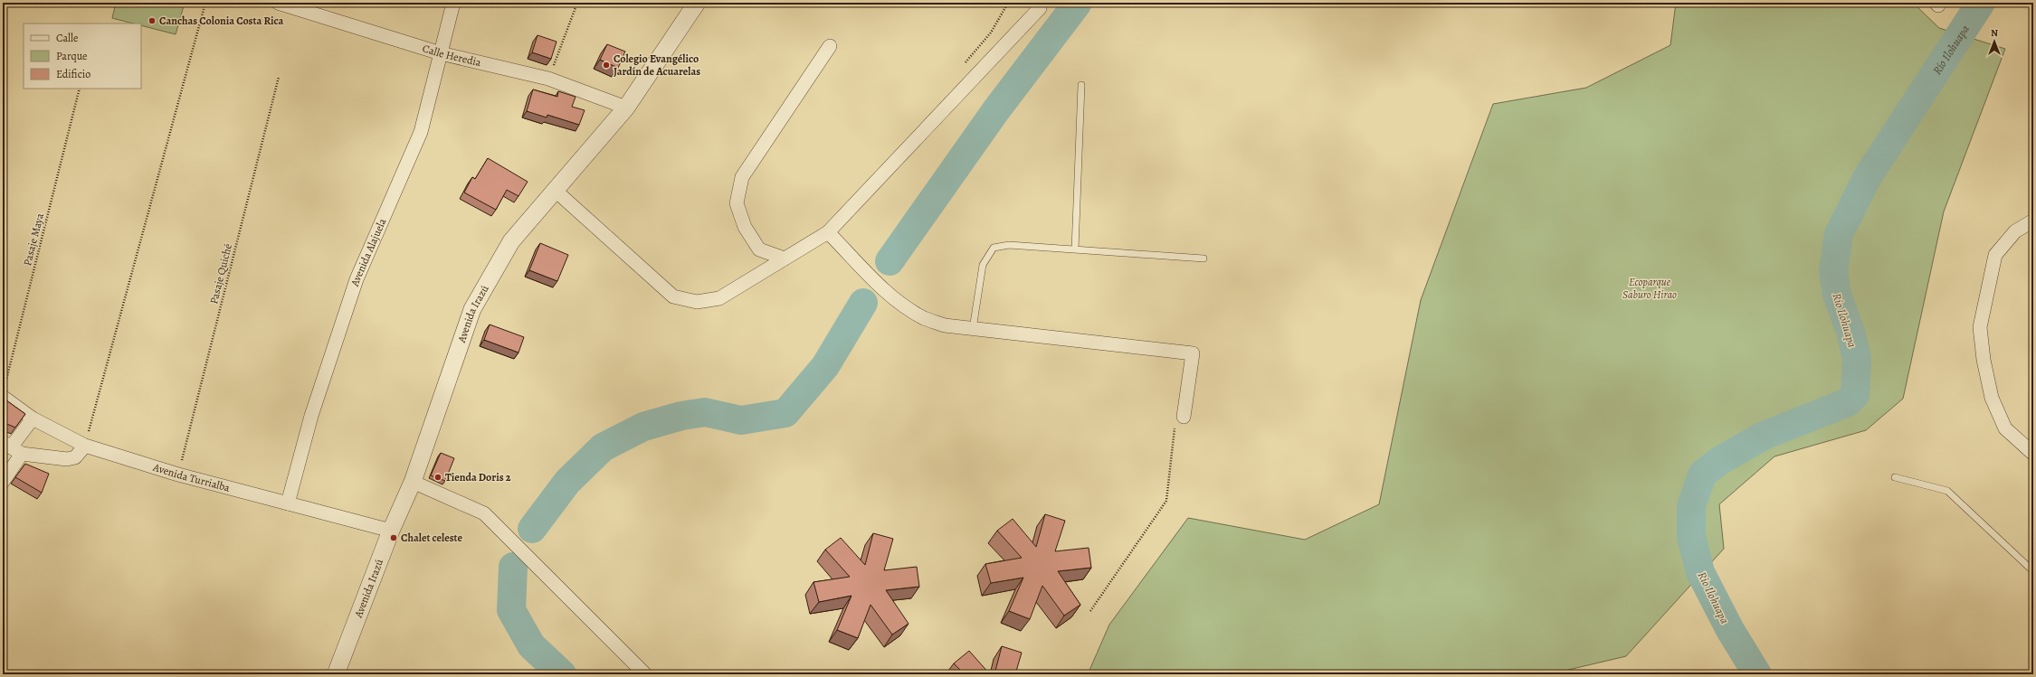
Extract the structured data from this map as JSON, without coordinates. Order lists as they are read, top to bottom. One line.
{"streets":{"street":["Calle Heredia","Avenida Alajuela","Avenida Irazú","Avenida Turrialba"],"path":["Pasaje Maya","Pasaje Quiché"]},"crossings":[["Calle Heredia","Avenida Alajuela"],["Calle Heredia","Avenida Irazú"],["Pasaje Maya","Avenida Turrialba"],["Avenida Alajuela","Avenida Turrialba"],["Pasaje Quiché","Avenida Turrialba"],["Avenida Irazú","Avenida Turrialba"]],"water":["Río Ilohuapa"],"parks":["Ecoparque Saburo Hirao"],"places":["Canchas Colonia Costa Rica","Colegio Evangélico Jardín de Acuarelas","Tienda Doris 2","Chalet celeste"],"legend":["Calle","Parque","Edificio"],"north":"top"}
